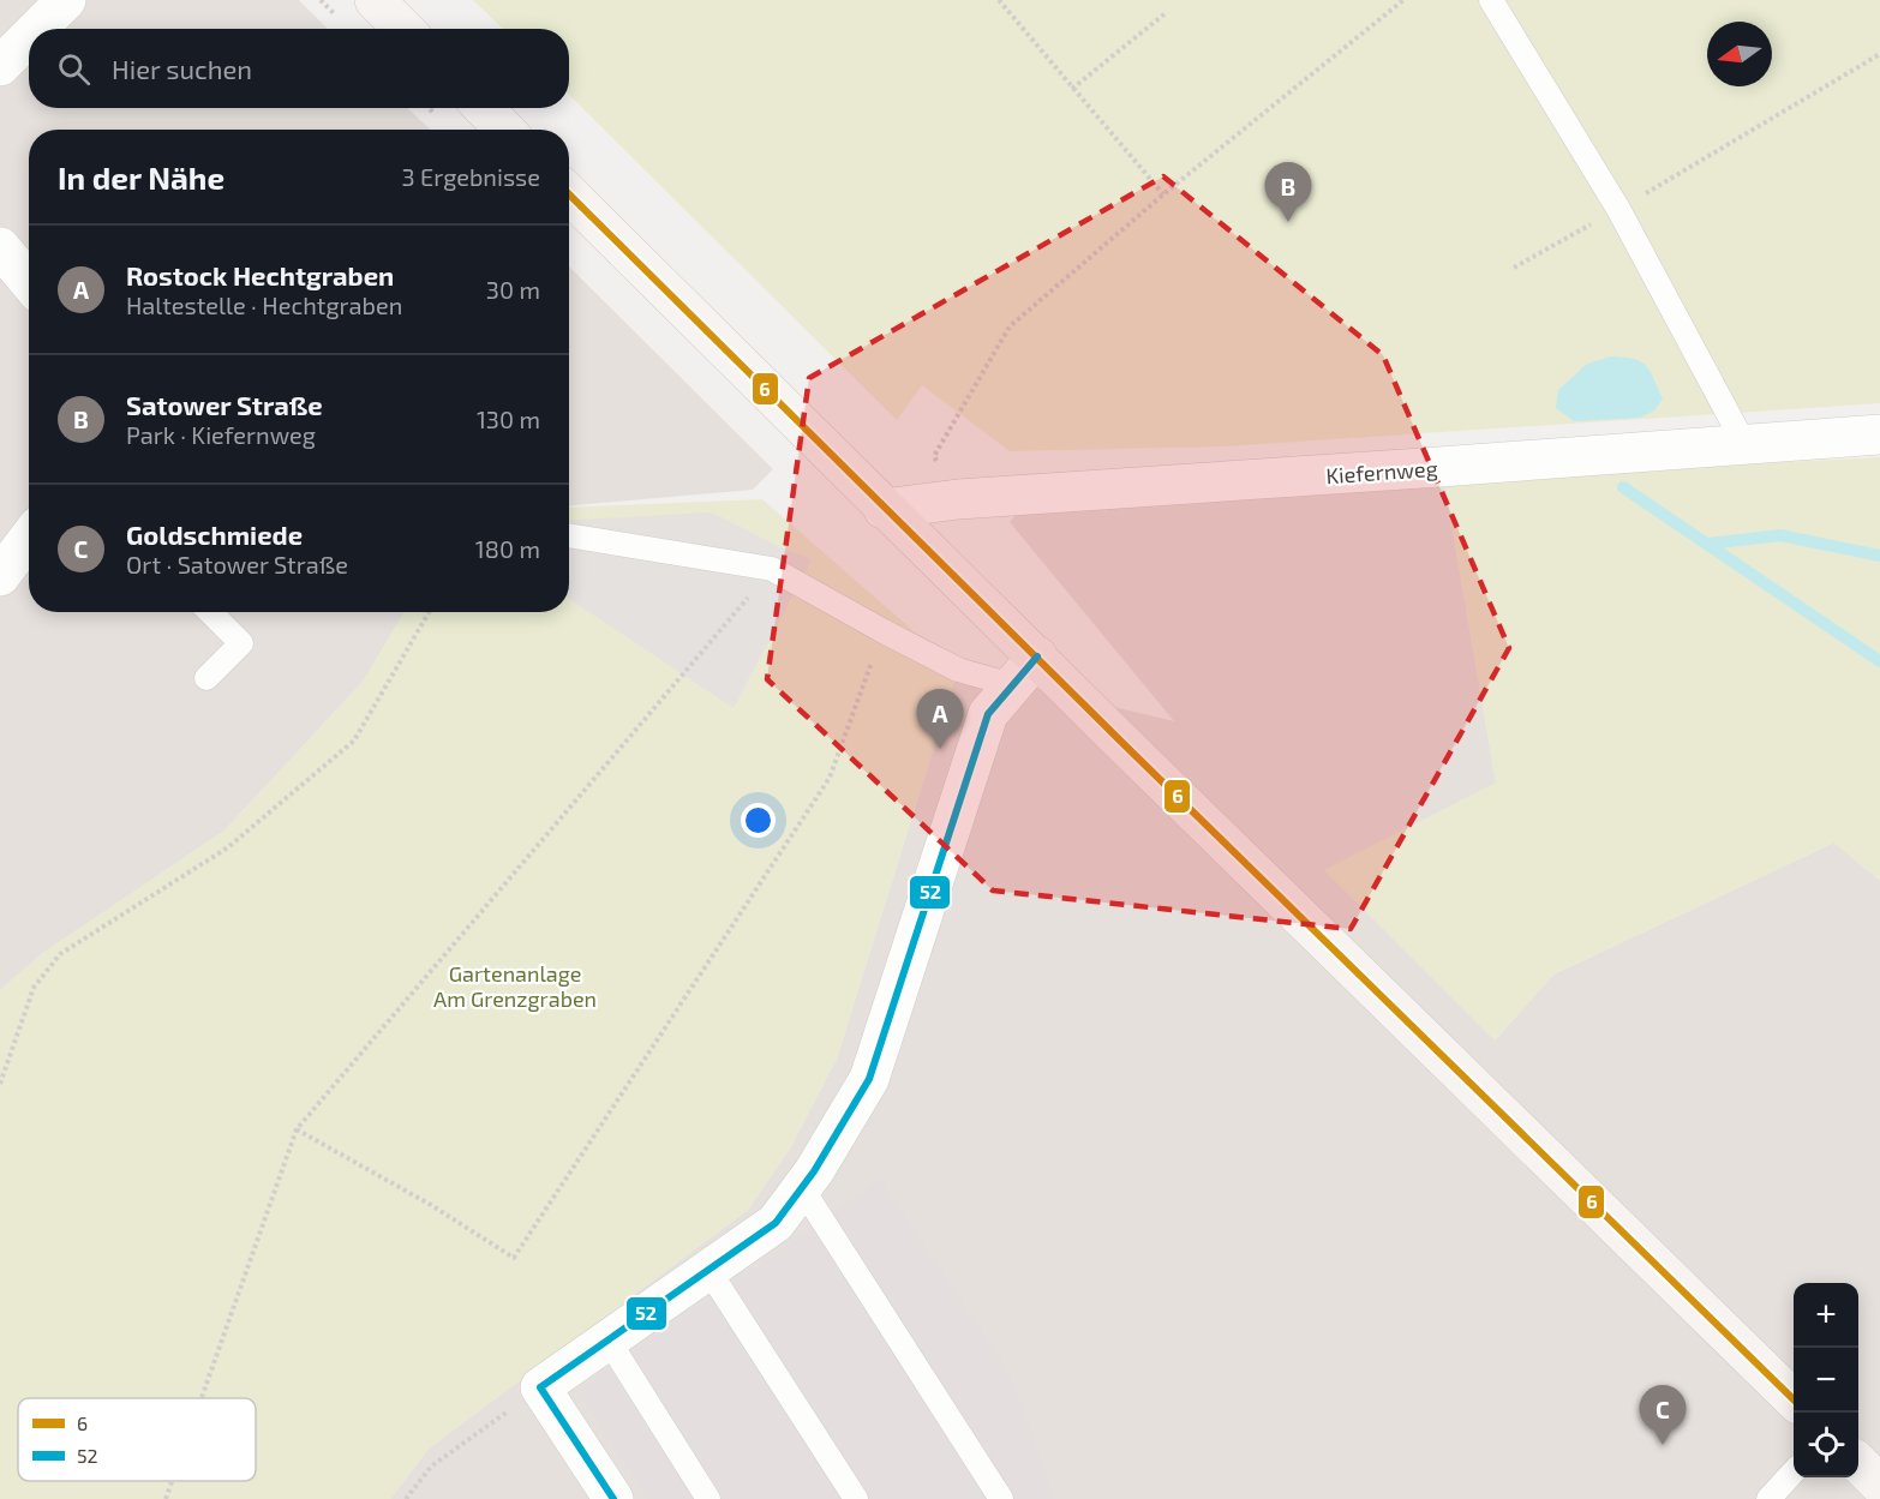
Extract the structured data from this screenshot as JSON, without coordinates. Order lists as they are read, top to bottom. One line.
{"streets":{"street":["Kiefernweg"]},"parks":["Gartenanlage Am Grenzgraben"],"lines":["transit line 6","transit line 52"],"legend":["6","52"],"north":"left","page":{"search":"Hier suchen","heading":["In der Nähe","3 Ergebnisse"],"pins":["B","A","C"],"list":[{"mark":"A","name":"Rostock Hechtgraben","note":"Haltestelle · Hechtgraben","value":"30 m"},{"mark":"B","name":"Satower Straße","note":"Park · Kiefernweg","value":"130 m"},{"mark":"C","name":"Goldschmiede","note":"Ort · Satower Straße","value":"180 m"}],"map_buttons":["+","−"]}}
